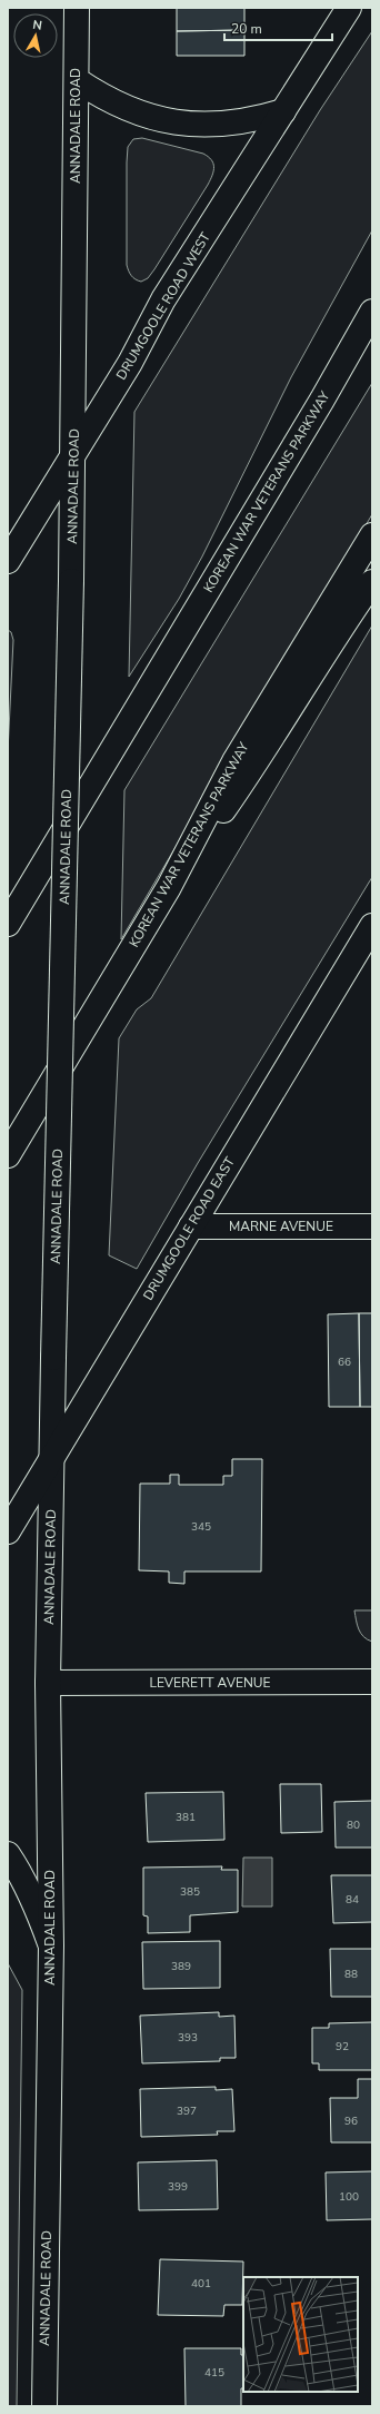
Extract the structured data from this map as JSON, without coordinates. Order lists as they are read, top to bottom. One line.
{"streets":{"main road":["ANNADALE ROAD","DRUMGOOLE ROAD WEST","KOREAN WAR VETERANS PARKWAY","MARNE AVENUE","DRUMGOOLE ROAD EAST","LEVERETT AVENUE"]},"crossings":[["ANNADALE ROAD","DRUMGOOLE ROAD WEST"],["ANNADALE ROAD","DRUMGOOLE ROAD EAST"],["ANNADALE ROAD","LEVERETT AVENUE"],["MARNE AVENUE","DRUMGOOLE ROAD EAST"]],"house_numbers":["66","345","381","80","385","84","389","88","393","92","397","96","399","100","401","415"],"scale_bar":"20 m","north":"top"}
